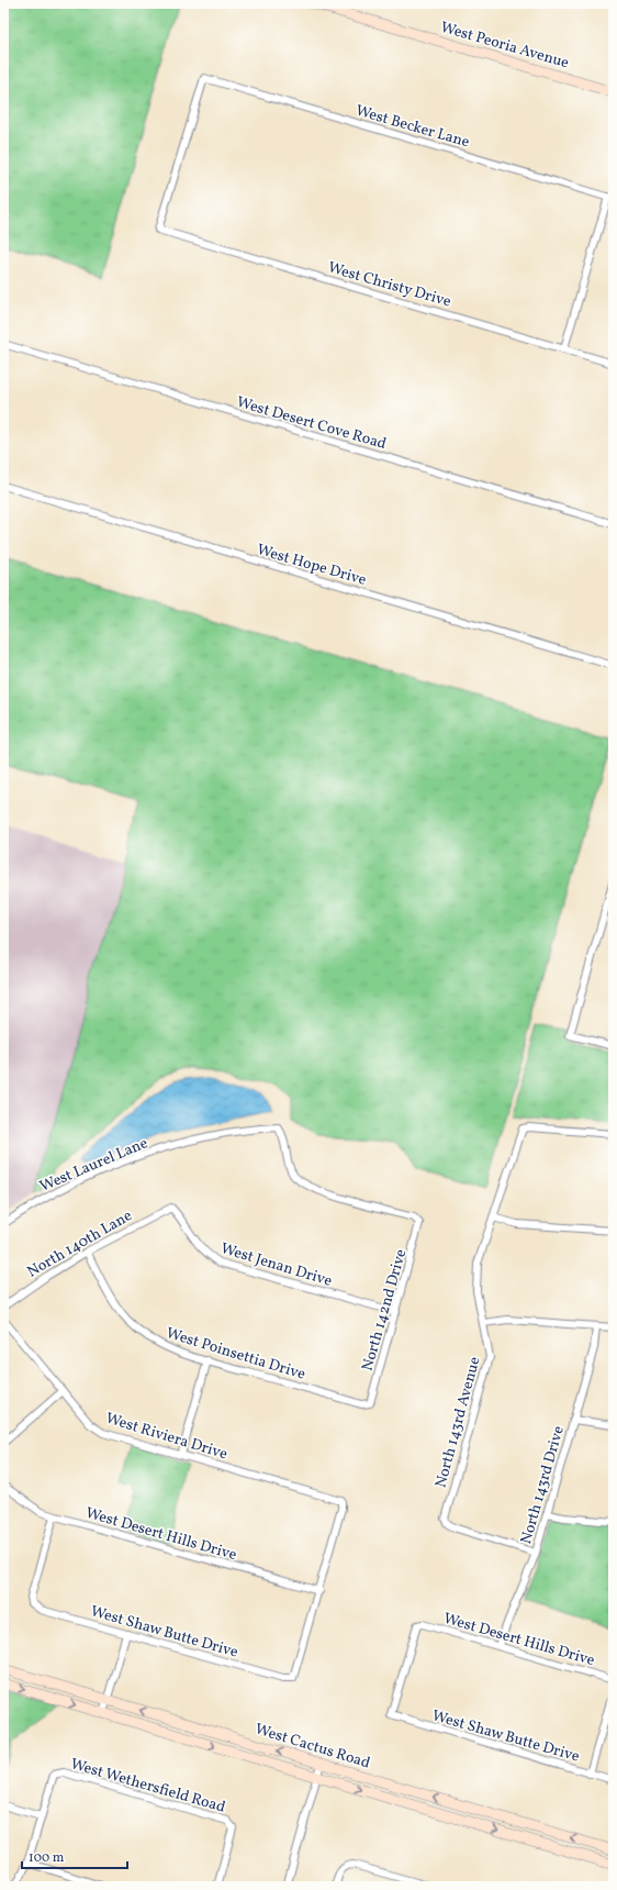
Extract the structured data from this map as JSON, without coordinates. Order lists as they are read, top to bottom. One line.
{"streets":{"main road":["West Peoria Avenue","West Cactus Road"],"street":["West Becker Lane","West Christy Drive","West Desert Cove Road","West Hope Drive","West Laurel Lane","North 140th Lane","West Jenan Drive","North 142nd Drive","West Poinsettia Drive","North 143rd Avenue","West Riviera Drive","North 143rd Drive","West Desert Hills Drive","West Shaw Butte Drive","West Wethersfield Road"]},"crossings":[["West Becker Lane","West Christy Drive"],["West Laurel Lane","North 142nd Drive"],["North 140th Lane","West Jenan Drive"],["North 140th Lane","West Poinsettia Drive"],["West Jenan Drive","North 142nd Drive"],["North 142nd Drive","West Poinsettia Drive"],["North 143rd Avenue","North 143rd Drive"],["West Riviera Drive","West Desert Hills Drive"],["West Riviera Drive","West Shaw Butte Drive"],["North 143rd Drive","West Desert Hills Drive"],["West Desert Hills Drive","West Shaw Butte Drive"]],"scale_bar":"100 m"}
